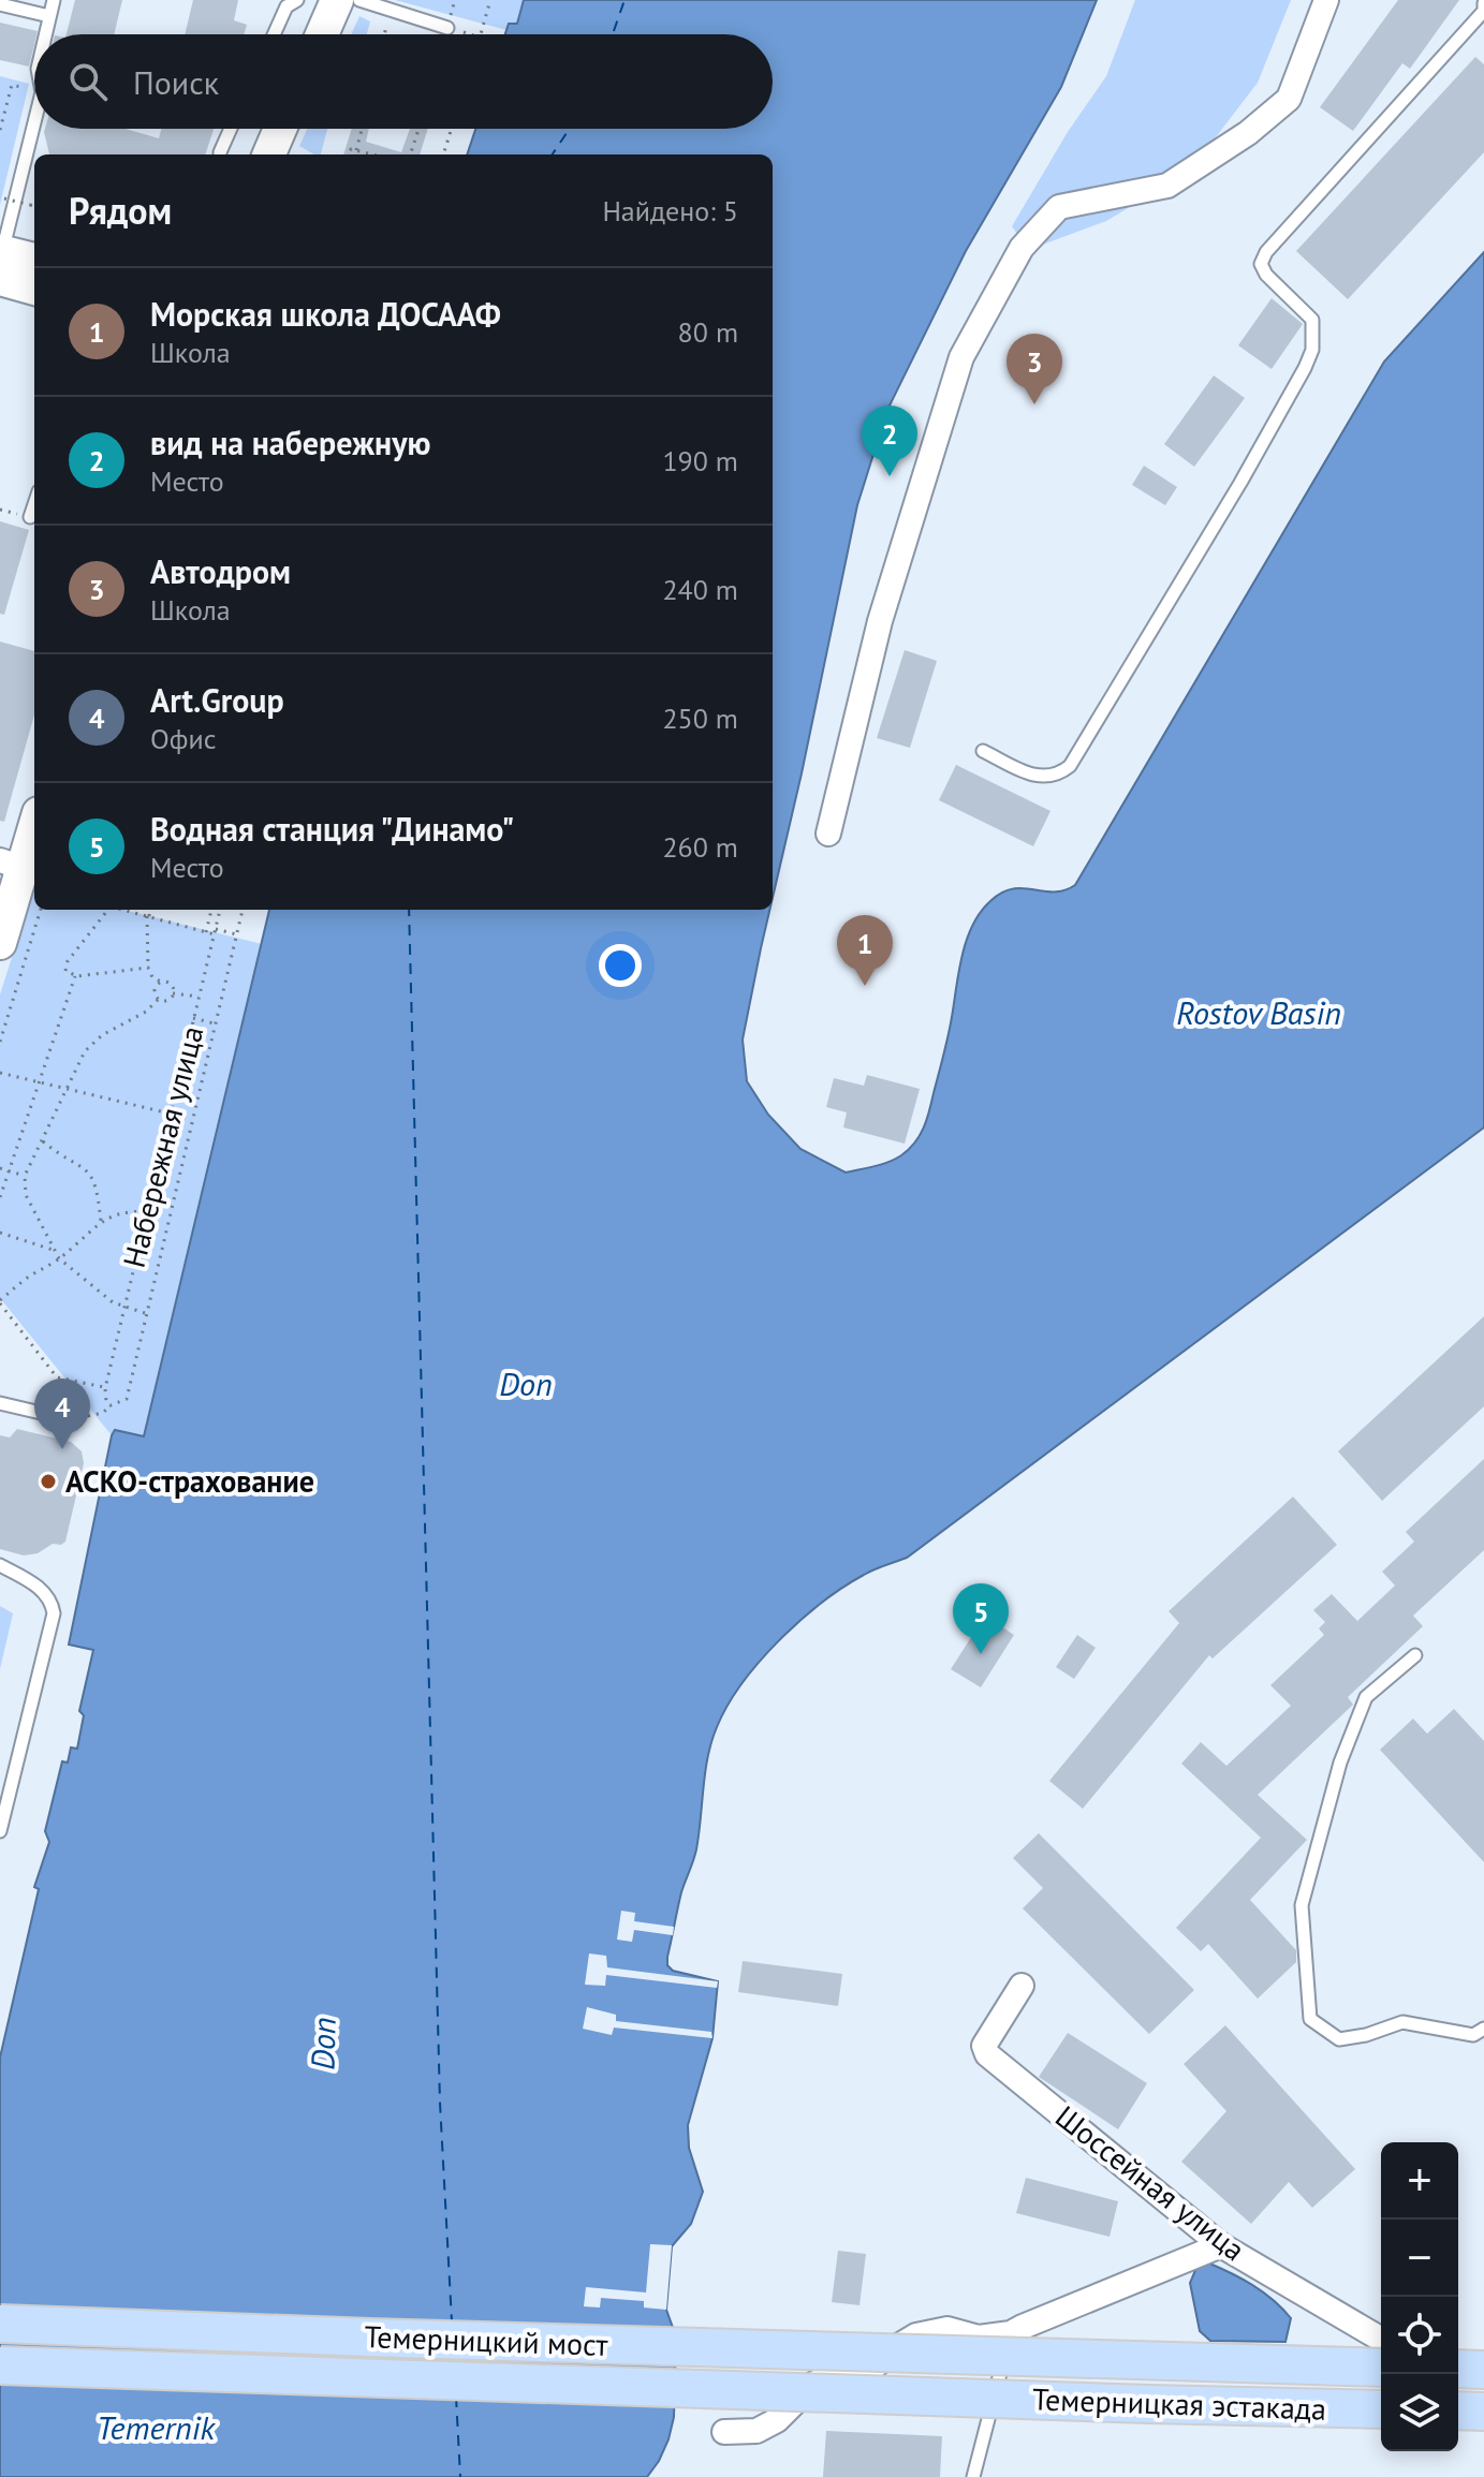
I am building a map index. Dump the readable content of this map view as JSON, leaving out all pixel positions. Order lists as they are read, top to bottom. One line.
{"streets":{"main road":["Темерницкий мост","Темерницкая эстакада"],"street":["Шоссейная улица"],"path":["Набережная улица"]},"crossings":[["Темерницкий мост","Темерницкая эстакада"]],"water":["Rostov Basin","Don","Temernik"],"places":["АСКО-страхование"],"page":{"search":"Поиск","heading":["Рядом","Найдено: 5"],"list":[{"mark":"1","name":"Морская школа ДОСААФ","note":"Школа","value":"80 m"},{"mark":"2","name":"вид на набережную","note":"Место","value":"190 m"},{"mark":"3","name":"Автодром","note":"Школа","value":"240 m"},{"mark":"4","name":"Art.Group","note":"Офис","value":"250 m"},{"mark":"5","name":"Водная станция \"Динамо\"","note":"Место","value":"260 m"}],"pins":["3","2","1","4","5"],"map_buttons":["+","−"]}}
